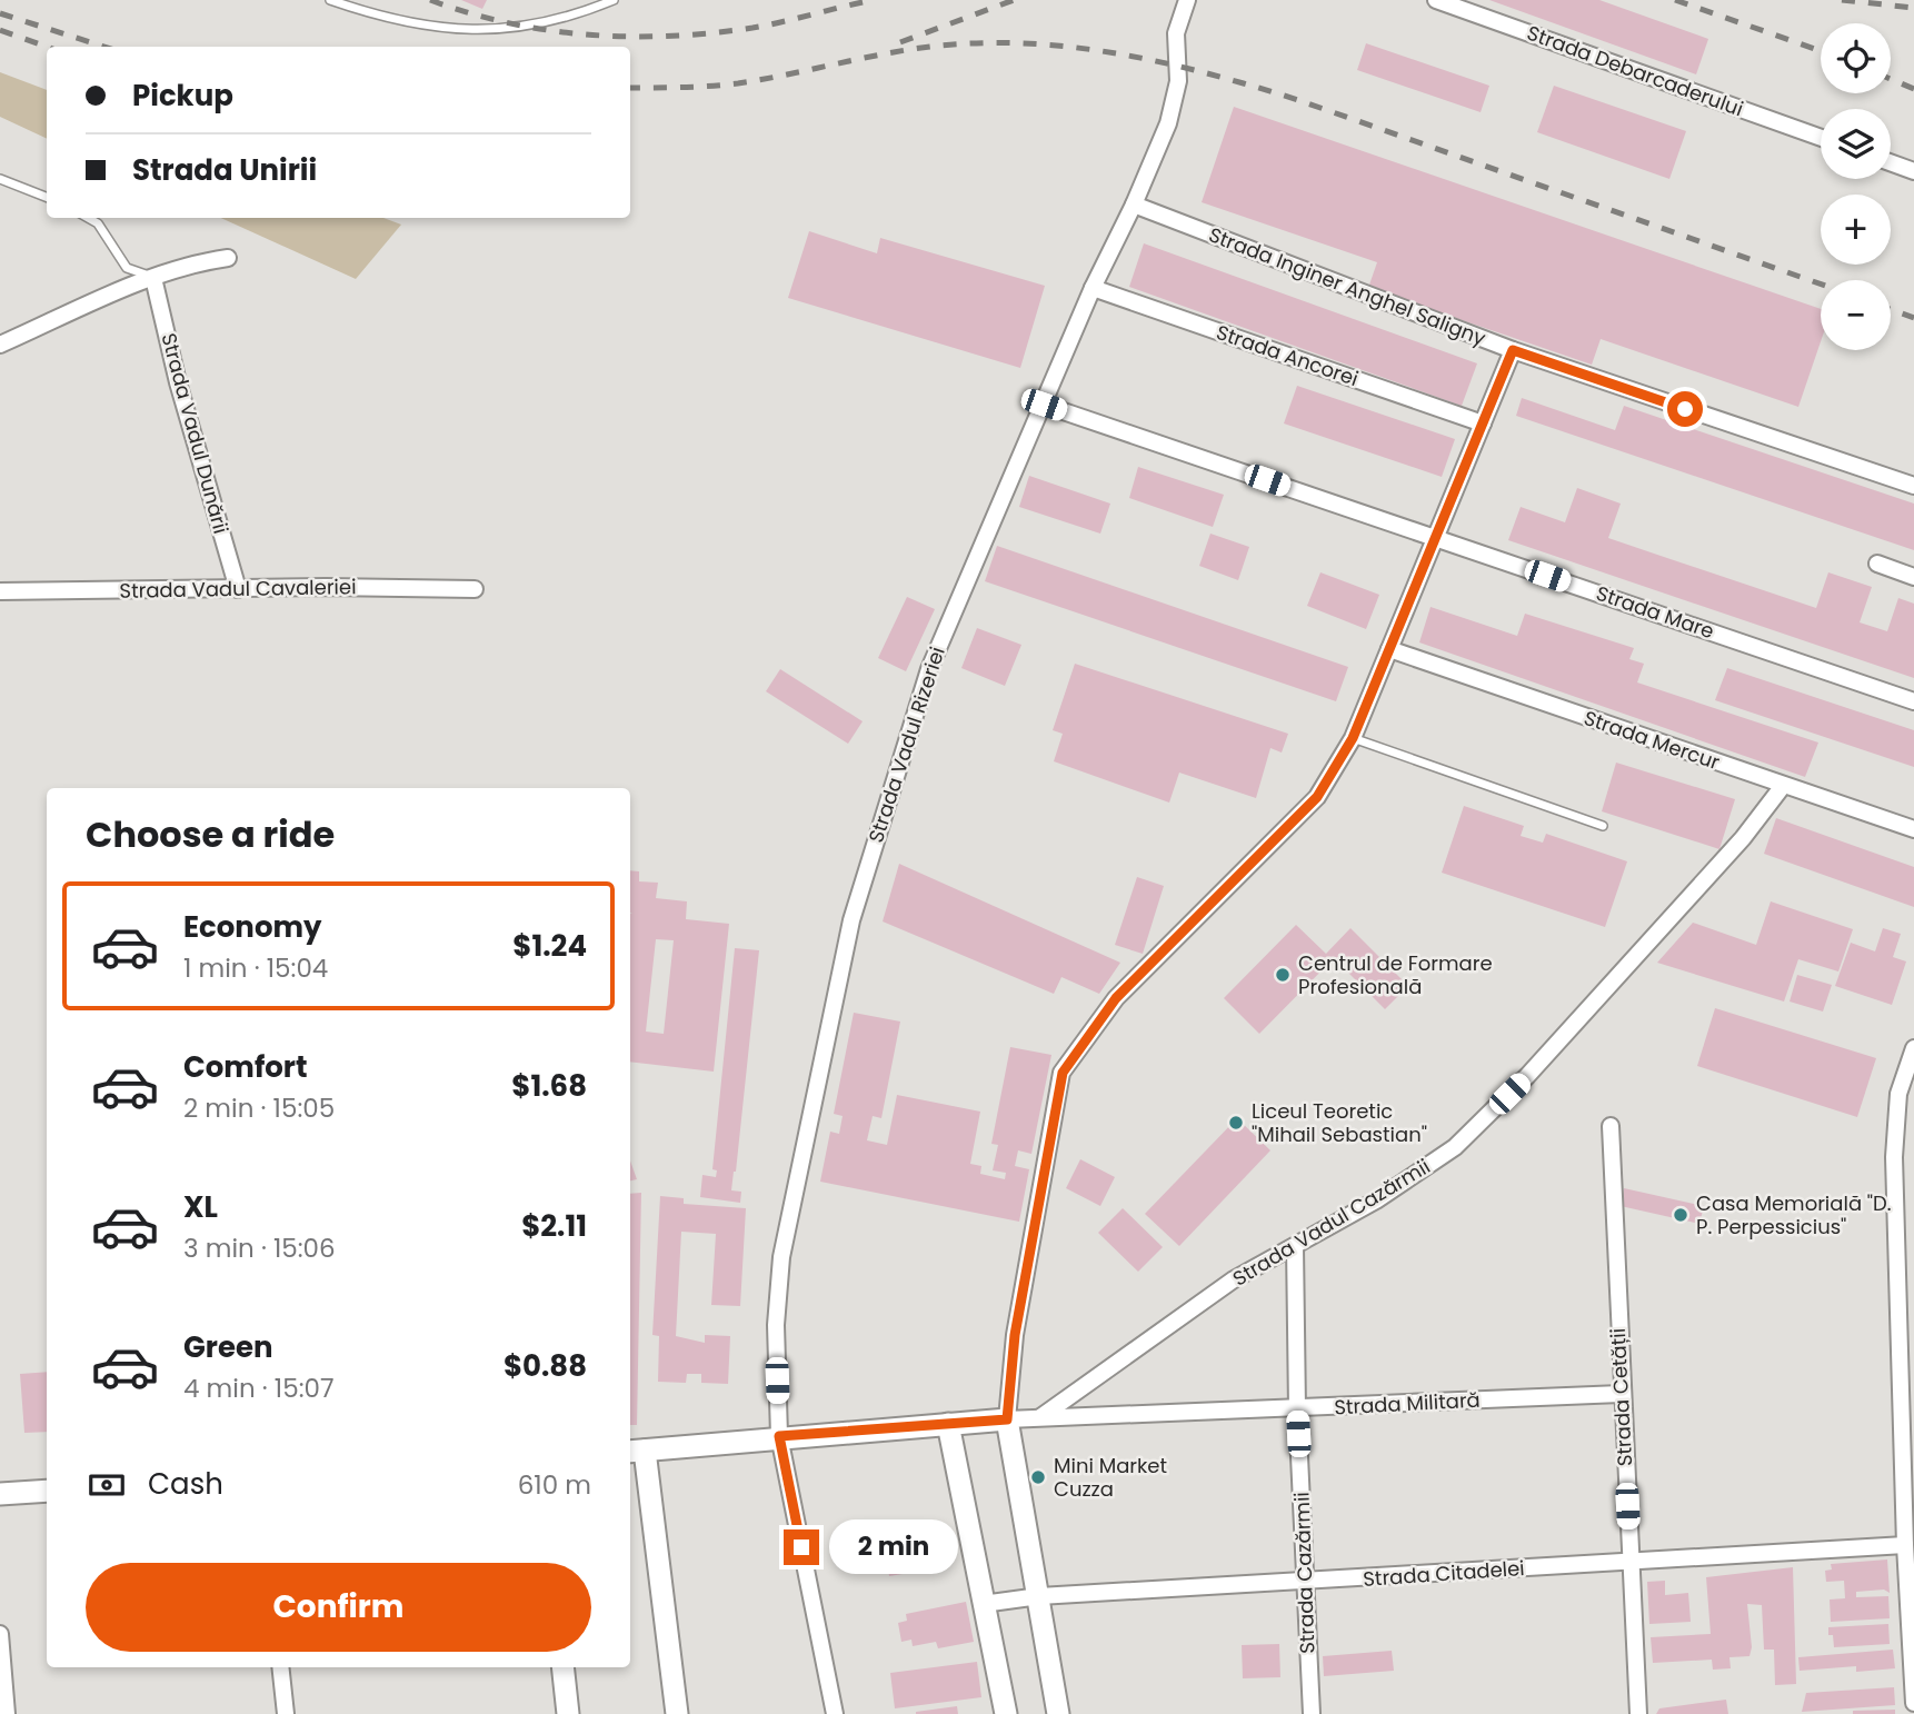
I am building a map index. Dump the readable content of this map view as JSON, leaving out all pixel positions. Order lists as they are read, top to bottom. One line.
{"streets":{"street":["Strada Debarcaderului","Strada Inginer Anghel Saligny","Strada Ancorei","Strada Vadul Dunării","Strada Vadul Cavaleriei","Strada Mare","Strada Mercur","Strada Vadul Rizeriei","Strada Vadul Cazărmii","Strada Cetății","Strada Militară","Strada Cazărmii","Strada Citadelei"]},"crossings":[["Strada Inginer Anghel Saligny","Strada Vadul Rizeriei"],["Strada Ancorei","Strada Vadul Rizeriei"],["Strada Vadul Dunării","Strada Vadul Cavaleriei"],["Strada Mare","Strada Vadul Rizeriei"],["Strada Mercur","Strada Vadul Cazărmii"],["Strada Vadul Cazărmii","Strada Militară"],["Strada Vadul Cazărmii","Strada Cazărmii"],["Strada Cetății","Strada Militară"],["Strada Cetății","Strada Citadelei"],["Strada Militară","Strada Cazărmii"],["Strada Cazărmii","Strada Citadelei"]],"places":["Centrul de Formare Profesională","Liceul Teoretic \"Mihail Sebastian\"","Casa Memorială \"D. P. Perpessicius\"","Mini Market Cuzza"],"page":{"map_buttons":["+","−"],"banner":["Pickup","Strada Unirii"],"heading":"Choose a ride","list":[{"name":"Economy","note":"1 min · 15:04","value":"$1.24"},{"name":"Comfort","note":"2 min · 15:05","value":"$1.68"},{"name":"XL","note":"3 min · 15:06","value":"$2.11"},{"name":"Green","note":"4 min · 15:07","value":"$0.88"}],"pay":["Cash","610 m"],"bubble":"2 min","buttons":"Confirm"}}
